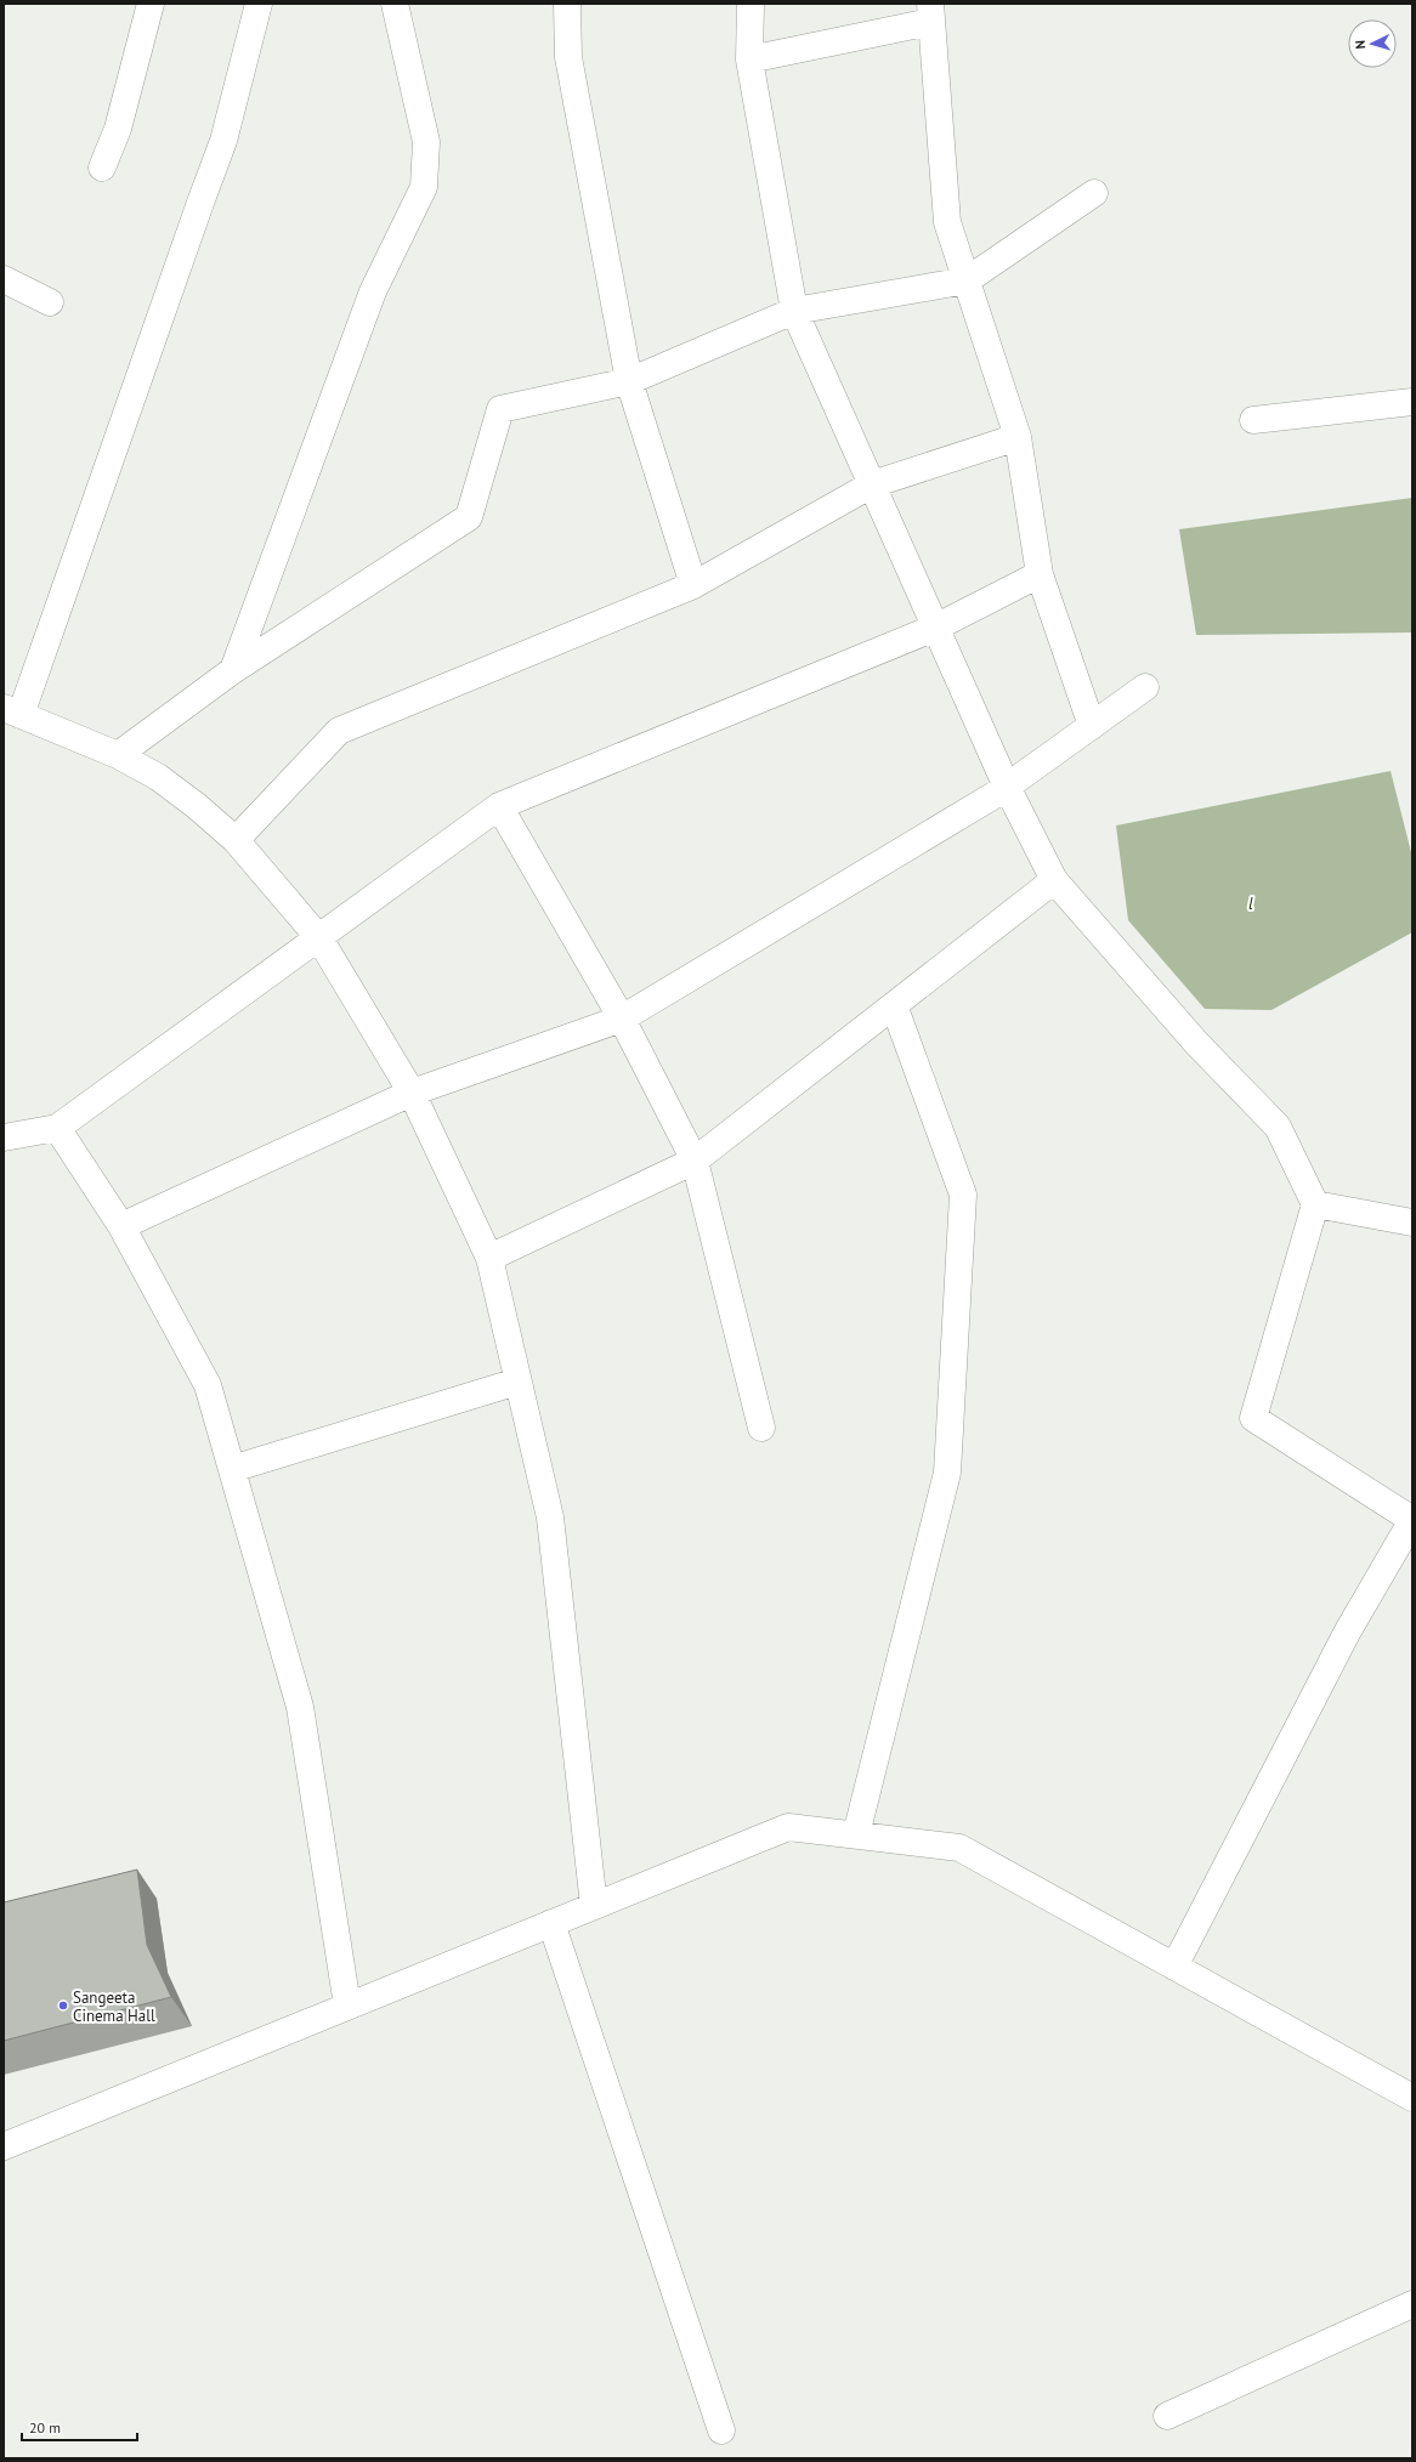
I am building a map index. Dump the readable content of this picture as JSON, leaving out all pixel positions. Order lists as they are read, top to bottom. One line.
{"water":["l"],"places":["Sangeeta Cinema Hall"],"scale_bar":"20 m","north":"left"}
